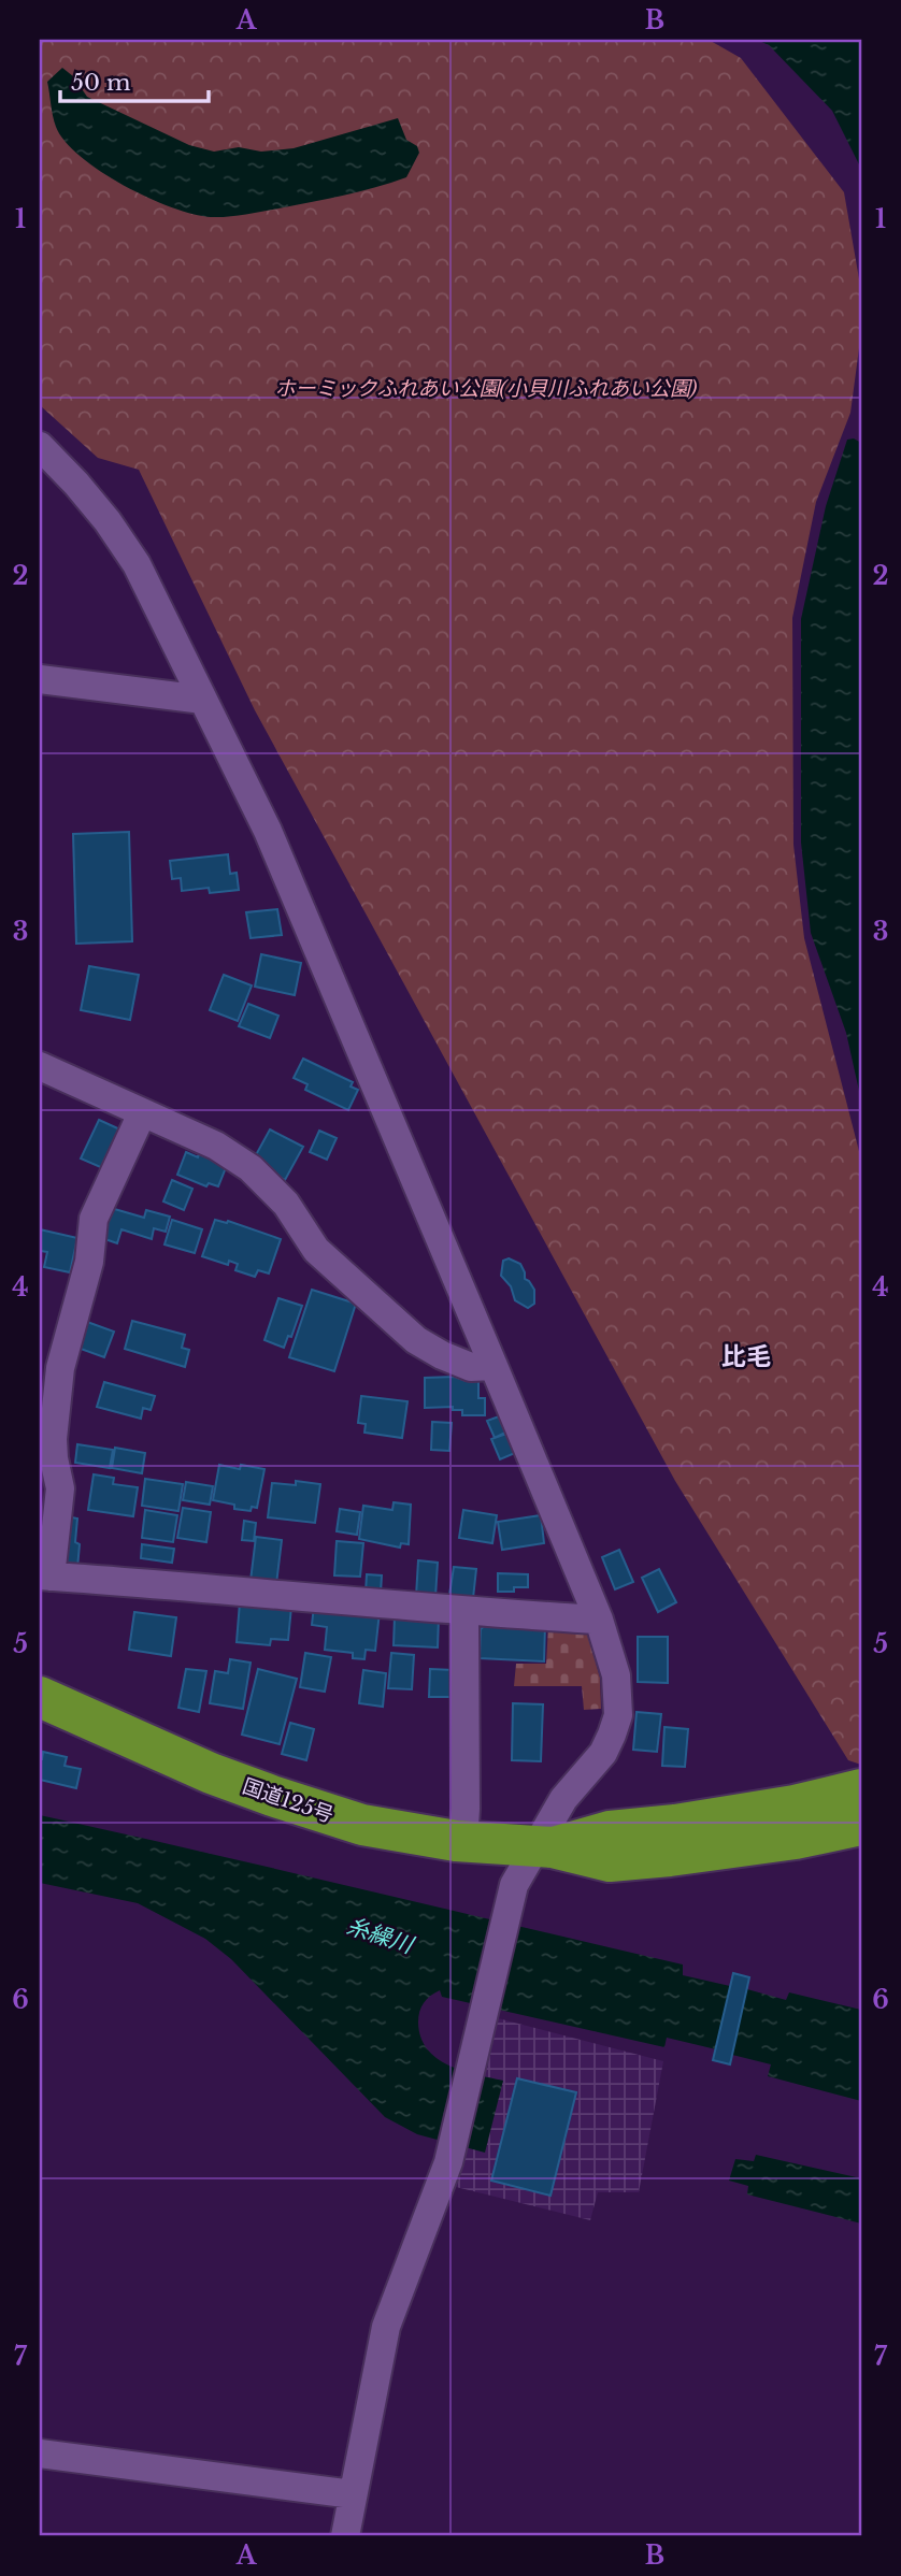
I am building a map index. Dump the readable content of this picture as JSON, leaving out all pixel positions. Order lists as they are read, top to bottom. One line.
{"streets":{"highway":["国道125号"]},"districts":["比毛"],"water":["糸繰川"],"parks":["ホーミックふれあい公園(小貝川ふれあい公園)"],"scale_bar":"50 m","grid":{"columns":["A","B"],"rows":["1","2","3","4","5","6","7"]}}
